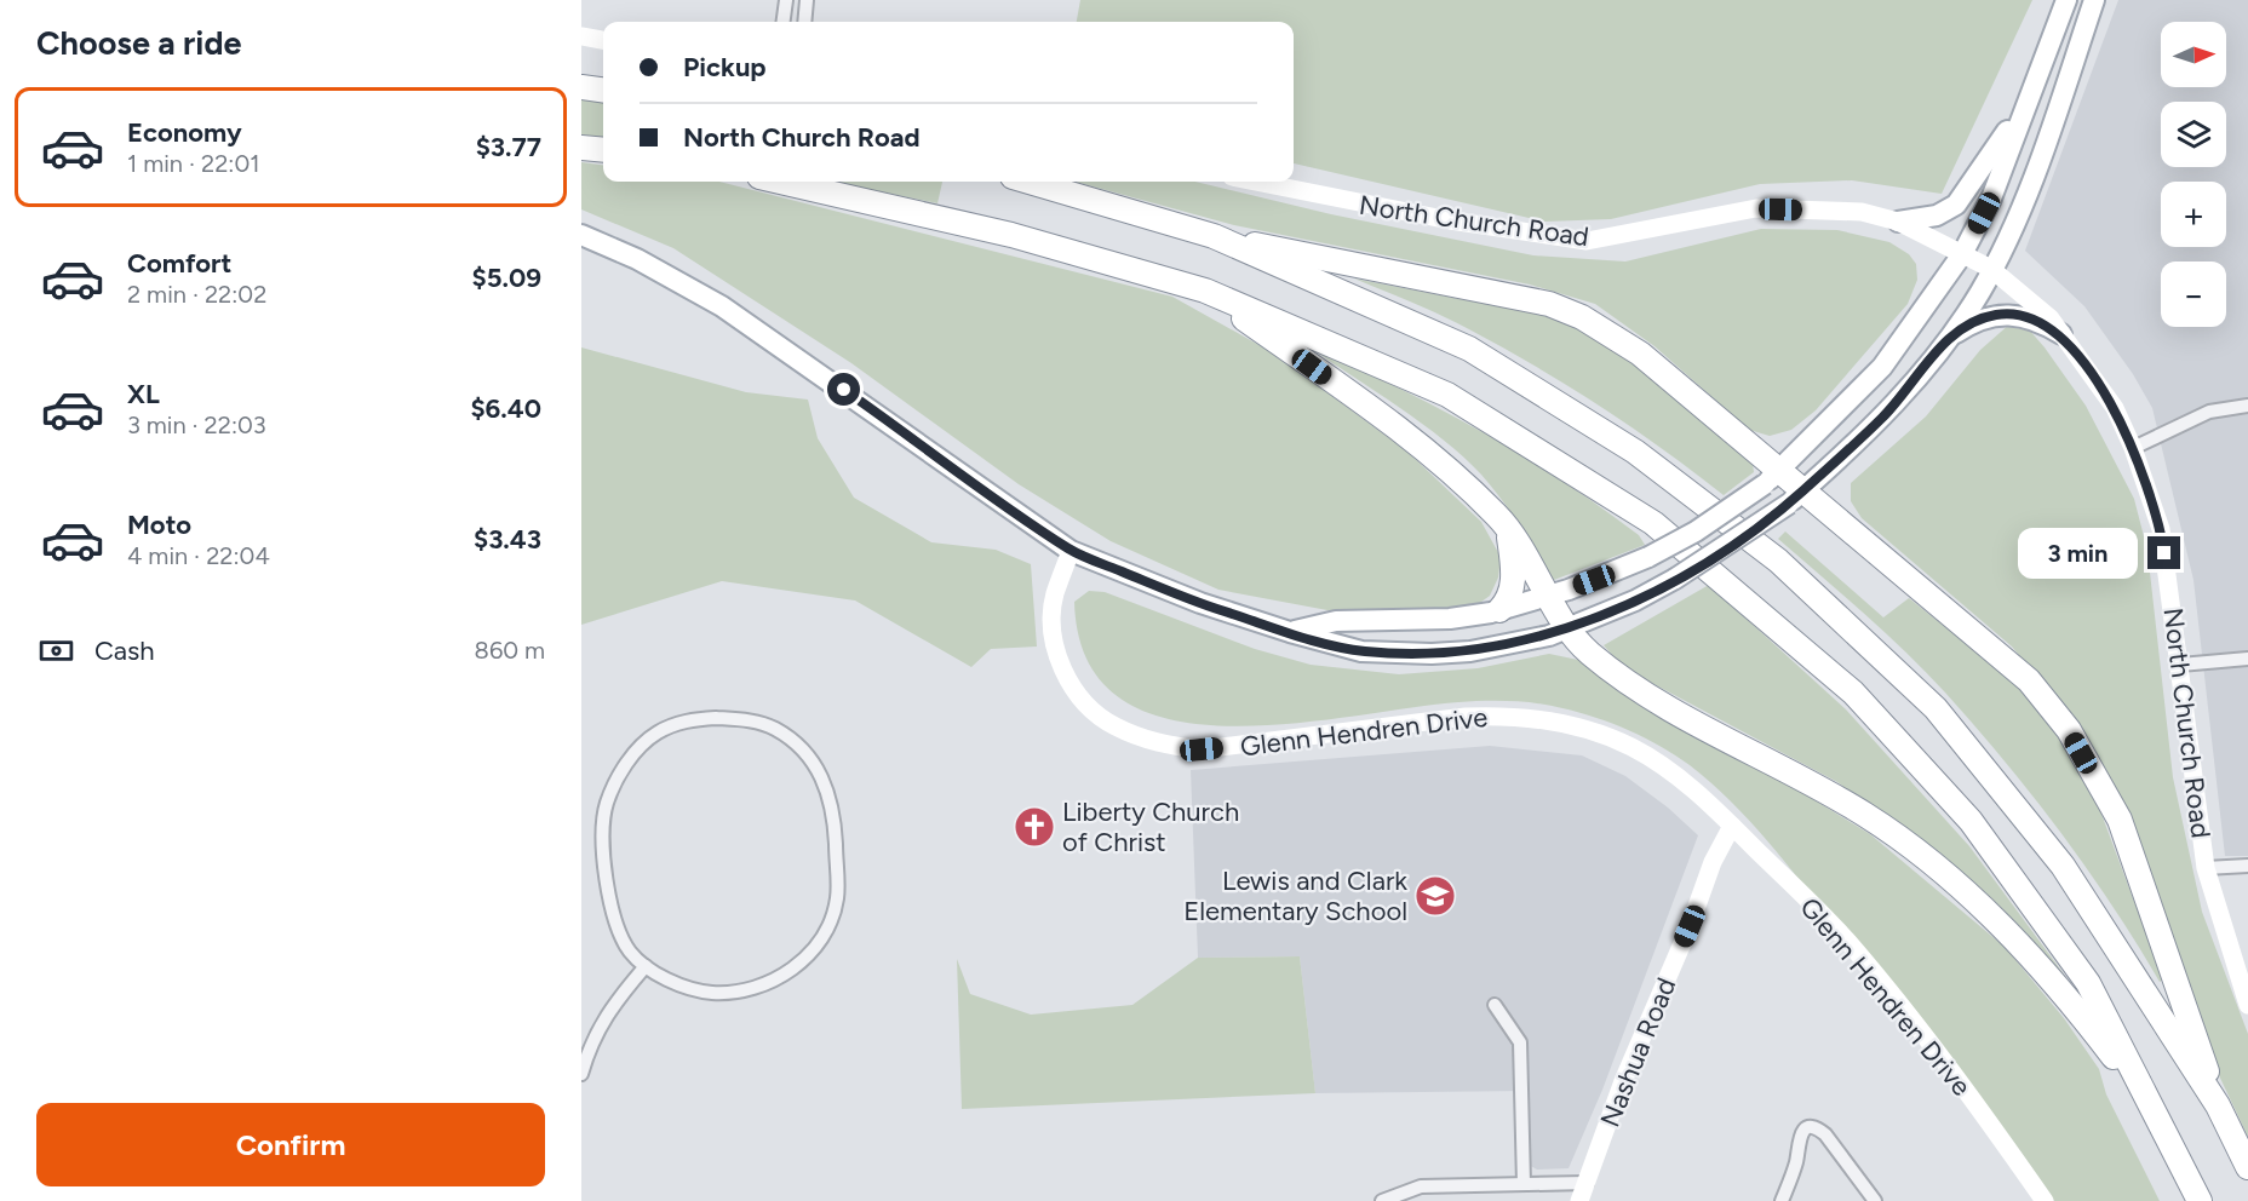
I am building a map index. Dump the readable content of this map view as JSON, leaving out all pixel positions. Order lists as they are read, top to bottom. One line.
{"streets":{"street":["North Church Road","Glenn Hendren Drive","Nashua Road"]},"crossings":[["Glenn Hendren Drive","Nashua Road"]],"places":{"church":["Liberty Church of Christ"],"school or university":["Lewis and Clark Elementary School"]},"north":"right","page":{"heading":"Choose a ride","map_buttons":["+","−"],"banner":["Pickup","North Church Road"],"list":[{"name":"Economy","note":"1 min · 22:01","value":"$3.77"},{"name":"Comfort","note":"2 min · 22:02","value":"$5.09"},{"name":"XL","note":"3 min · 22:03","value":"$6.40"},{"name":"Moto","note":"4 min · 22:04","value":"$3.43"}],"bubble":"3 min","pay":["Cash","860 m"],"buttons":"Confirm"}}
